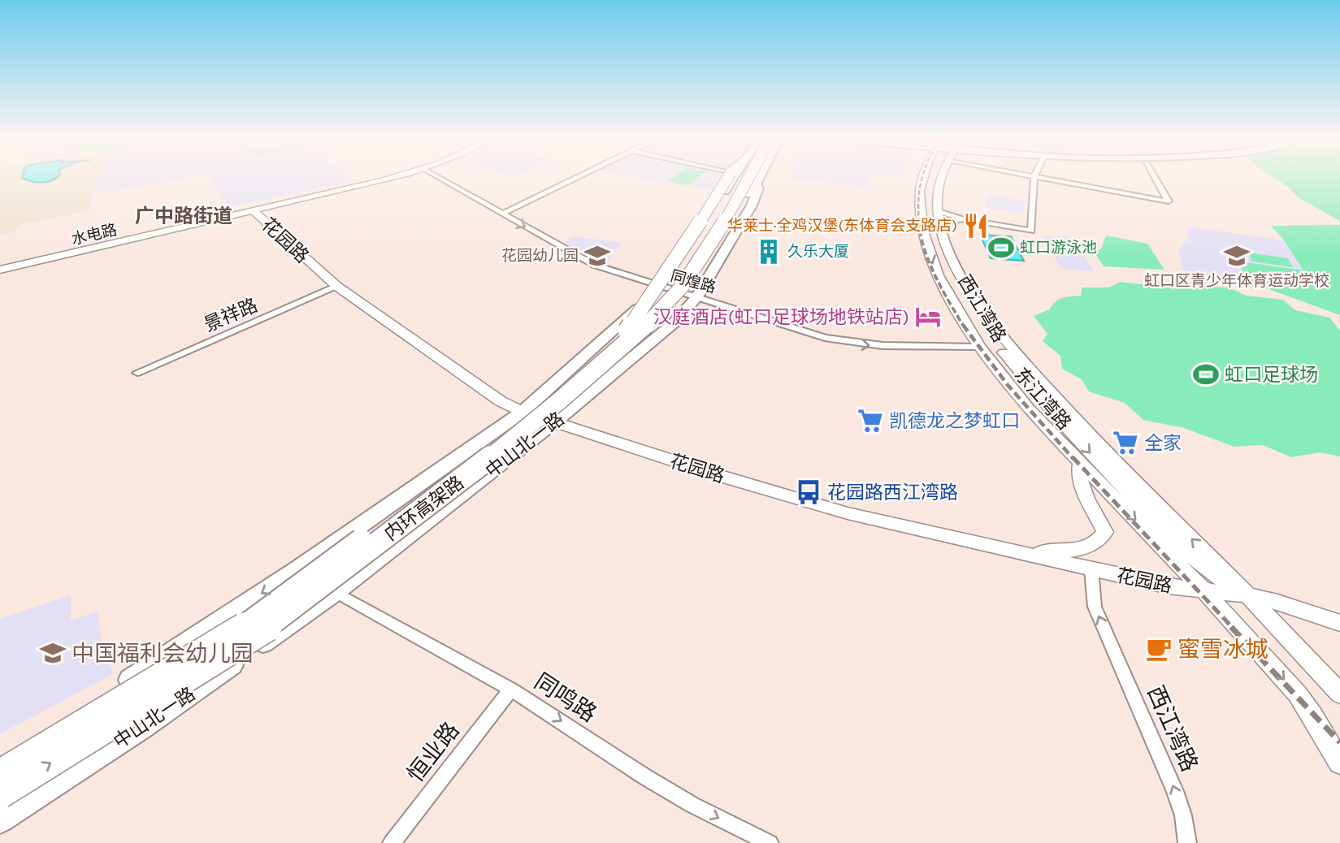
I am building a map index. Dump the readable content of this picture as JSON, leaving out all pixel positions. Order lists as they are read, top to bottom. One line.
{"streets":{"highway":["内环高架路"],"main road":["水电路","花园路","西江湾路","东江湾路","中山北一路"],"street":["同煌路","景祥路","同鸣路","恒业路"]},"crossings":[["水电路","花园路"],["花园路","西江湾路"],["花园路","景祥路"],["花园路","东江湾路"],["花园路","中山北一路"],["同煌路","西江湾路"],["同煌路","中山北一路"],["中山北一路","同鸣路"],["同鸣路","恒业路"]],"one_way":["同煌路","同鸣路"],"districts":["广中路街道"],"places":{"restaurant":["华莱士·全鸡汉堡(东体育会支路店)"],"sports":["虹口游泳池","虹口足球场"],"building":["久乐大厦"],"school or university":["花园幼儿园","虹口区青少年体育运动学校","中国福利会幼儿园"],"hotel":["汉庭酒店(虹口足球场地铁站店)"],"supermarket":["凯德龙之梦虹口","全家"],"bus stop":["花园路西江湾路"],"cafe":["蜜雪冰城"]}}
